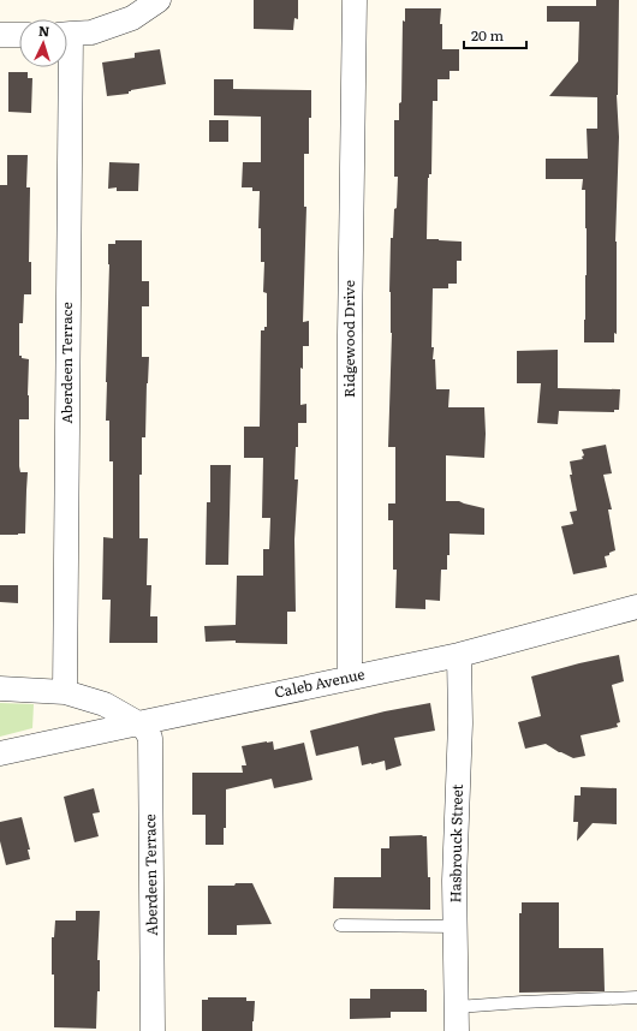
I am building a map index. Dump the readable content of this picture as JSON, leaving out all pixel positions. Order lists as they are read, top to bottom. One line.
{"streets":{"street":["Ridgewood Drive","Aberdeen Terrace","Caleb Avenue","Hasbrouck Street"]},"crossings":[["Ridgewood Drive","Caleb Avenue"],["Aberdeen Terrace","Caleb Avenue"],["Caleb Avenue","Hasbrouck Street"]],"scale_bar":"20 m","north":"top"}
